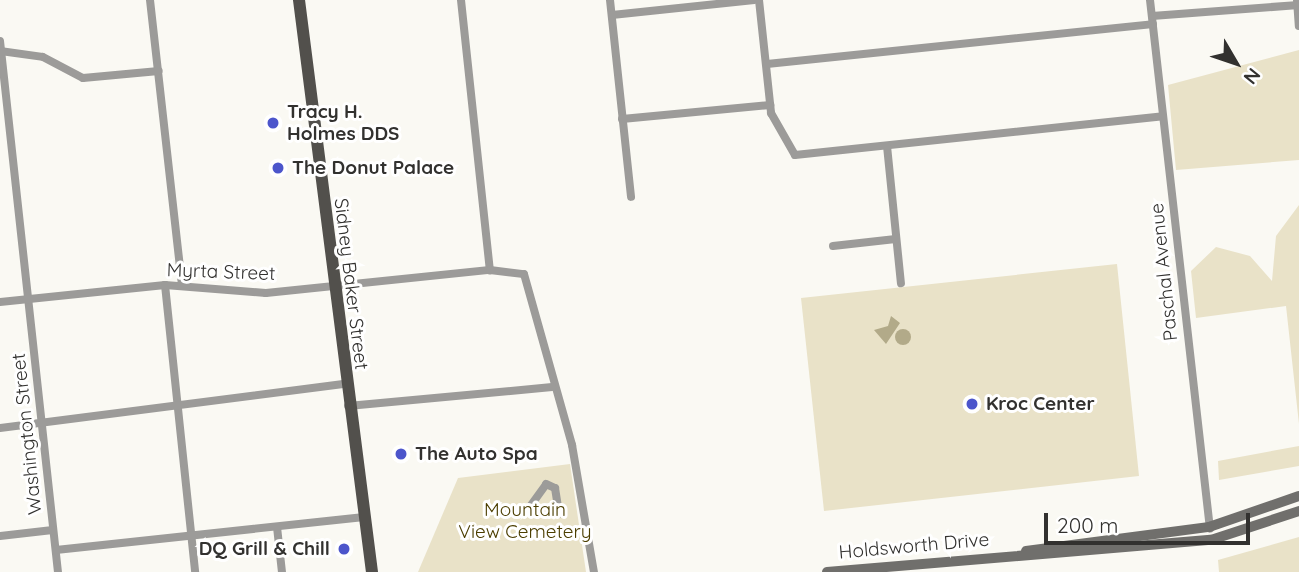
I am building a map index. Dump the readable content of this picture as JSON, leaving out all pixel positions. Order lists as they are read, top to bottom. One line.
{"streets":{"main road":["Sidney Baker Street","Holdsworth Drive"],"street":["Myrta Street","Paschal Avenue","Washington Street"]},"crossings":[["Myrta Street","Sidney Baker Street"],["Myrta Street","Washington Street"],["Paschal Avenue","Holdsworth Drive"]],"parks":["Mountain View Cemetery"],"places":["Tracy H. Holmes DDS","The Donut Palace","Kroc Center","The Auto Spa","DQ Grill & Chill"],"scale_bar":"200 m","north":"bottom right"}
